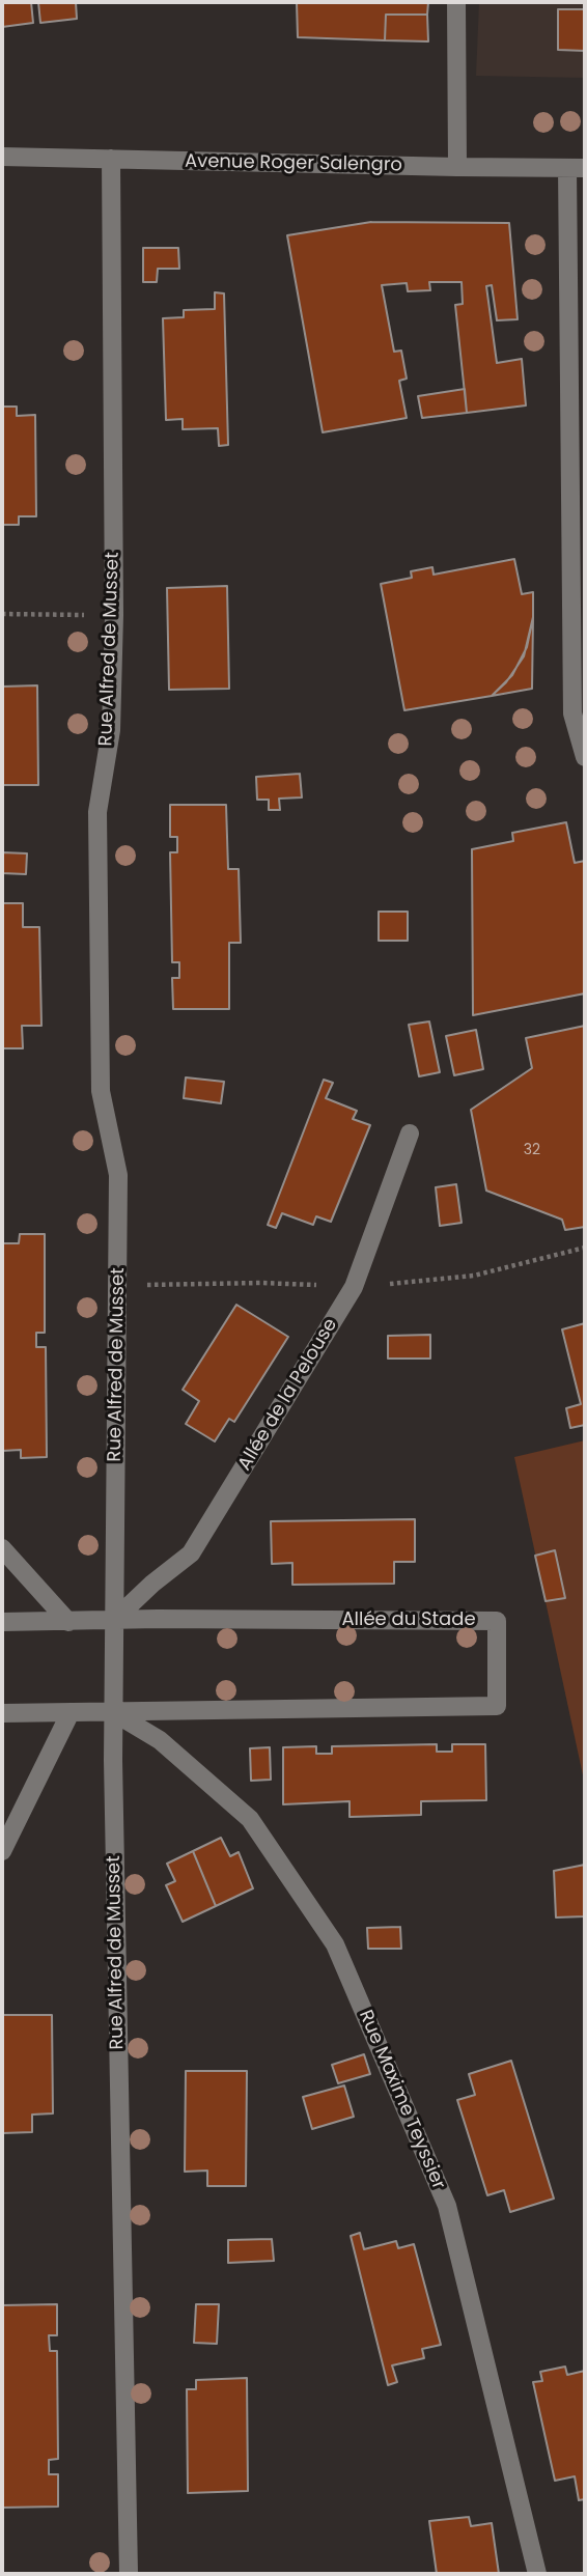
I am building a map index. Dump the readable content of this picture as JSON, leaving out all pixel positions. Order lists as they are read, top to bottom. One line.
{"streets":{"street":["Avenue Roger Salengro","Rue Alfred de Musset","Allée de la Pelouse","Allée du Stade","Rue Maxime Teyssier"]},"crossings":[["Avenue Roger Salengro","Rue Alfred de Musset"],["Rue Alfred de Musset","Allée de la Pelouse"],["Rue Alfred de Musset","Allée du Stade"],["Rue Alfred de Musset","Rue Maxime Teyssier"],["Allée de la Pelouse","Allée du Stade"],["Allée du Stade","Rue Maxime Teyssier"]],"house_numbers":["32"]}
